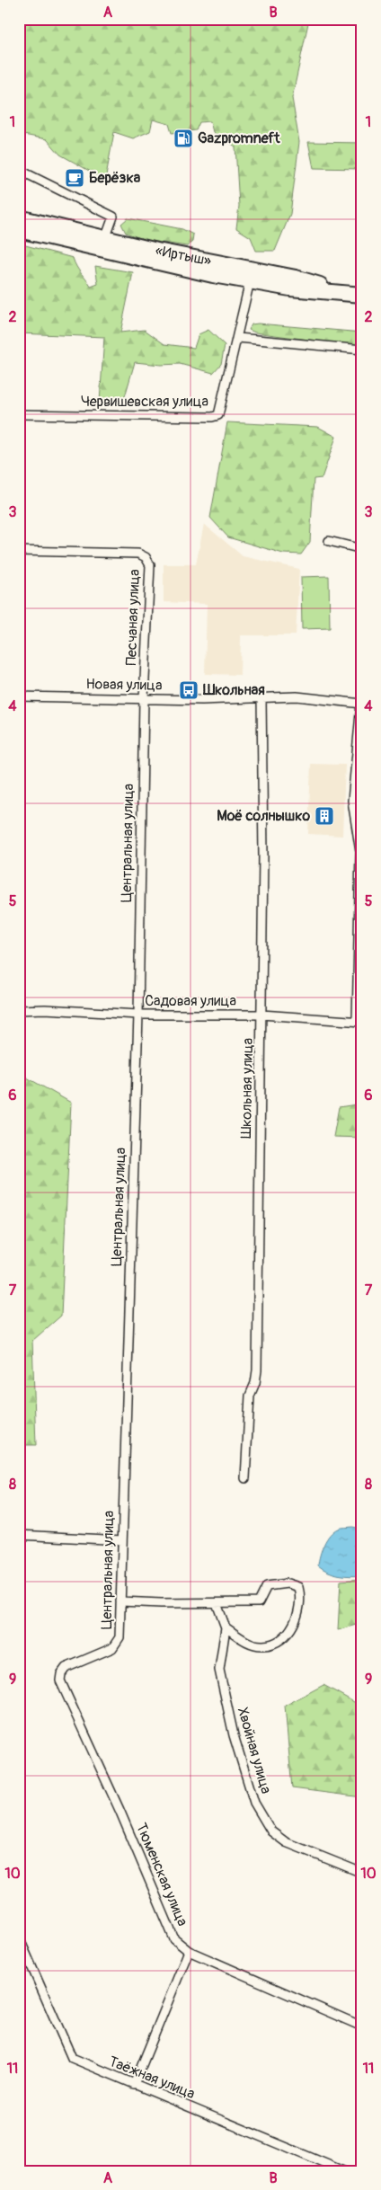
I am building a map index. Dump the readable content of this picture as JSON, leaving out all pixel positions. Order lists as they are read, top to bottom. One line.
{"streets":{"highway":["«Иртыш»"],"street":["Червишевская улица","Песчаная улица","Новая улица","Центральная улица","Садовая улица","Школьная улица","Хвойная улица","Тюменская улица","Таёжная улица"]},"crossings":[["Песчаная улица","Новая улица"],["Песчаная улица","Центральная улица"],["Новая улица","Центральная улица"],["Новая улица","Школьная улица"],["Центральная улица","Садовая улица"],["Центральная улица","Тюменская улица"],["Садовая улица","Школьная улица"]],"places":{"fuel station":["Gazpromneft"],"cafe":["Берёзка"],"bus stop":["Школьная"],"building":["Моё солнышко"]},"grid":{"columns":["A","B"],"rows":["1","2","3","4","5","6","7","8","9","10","11"]}}
